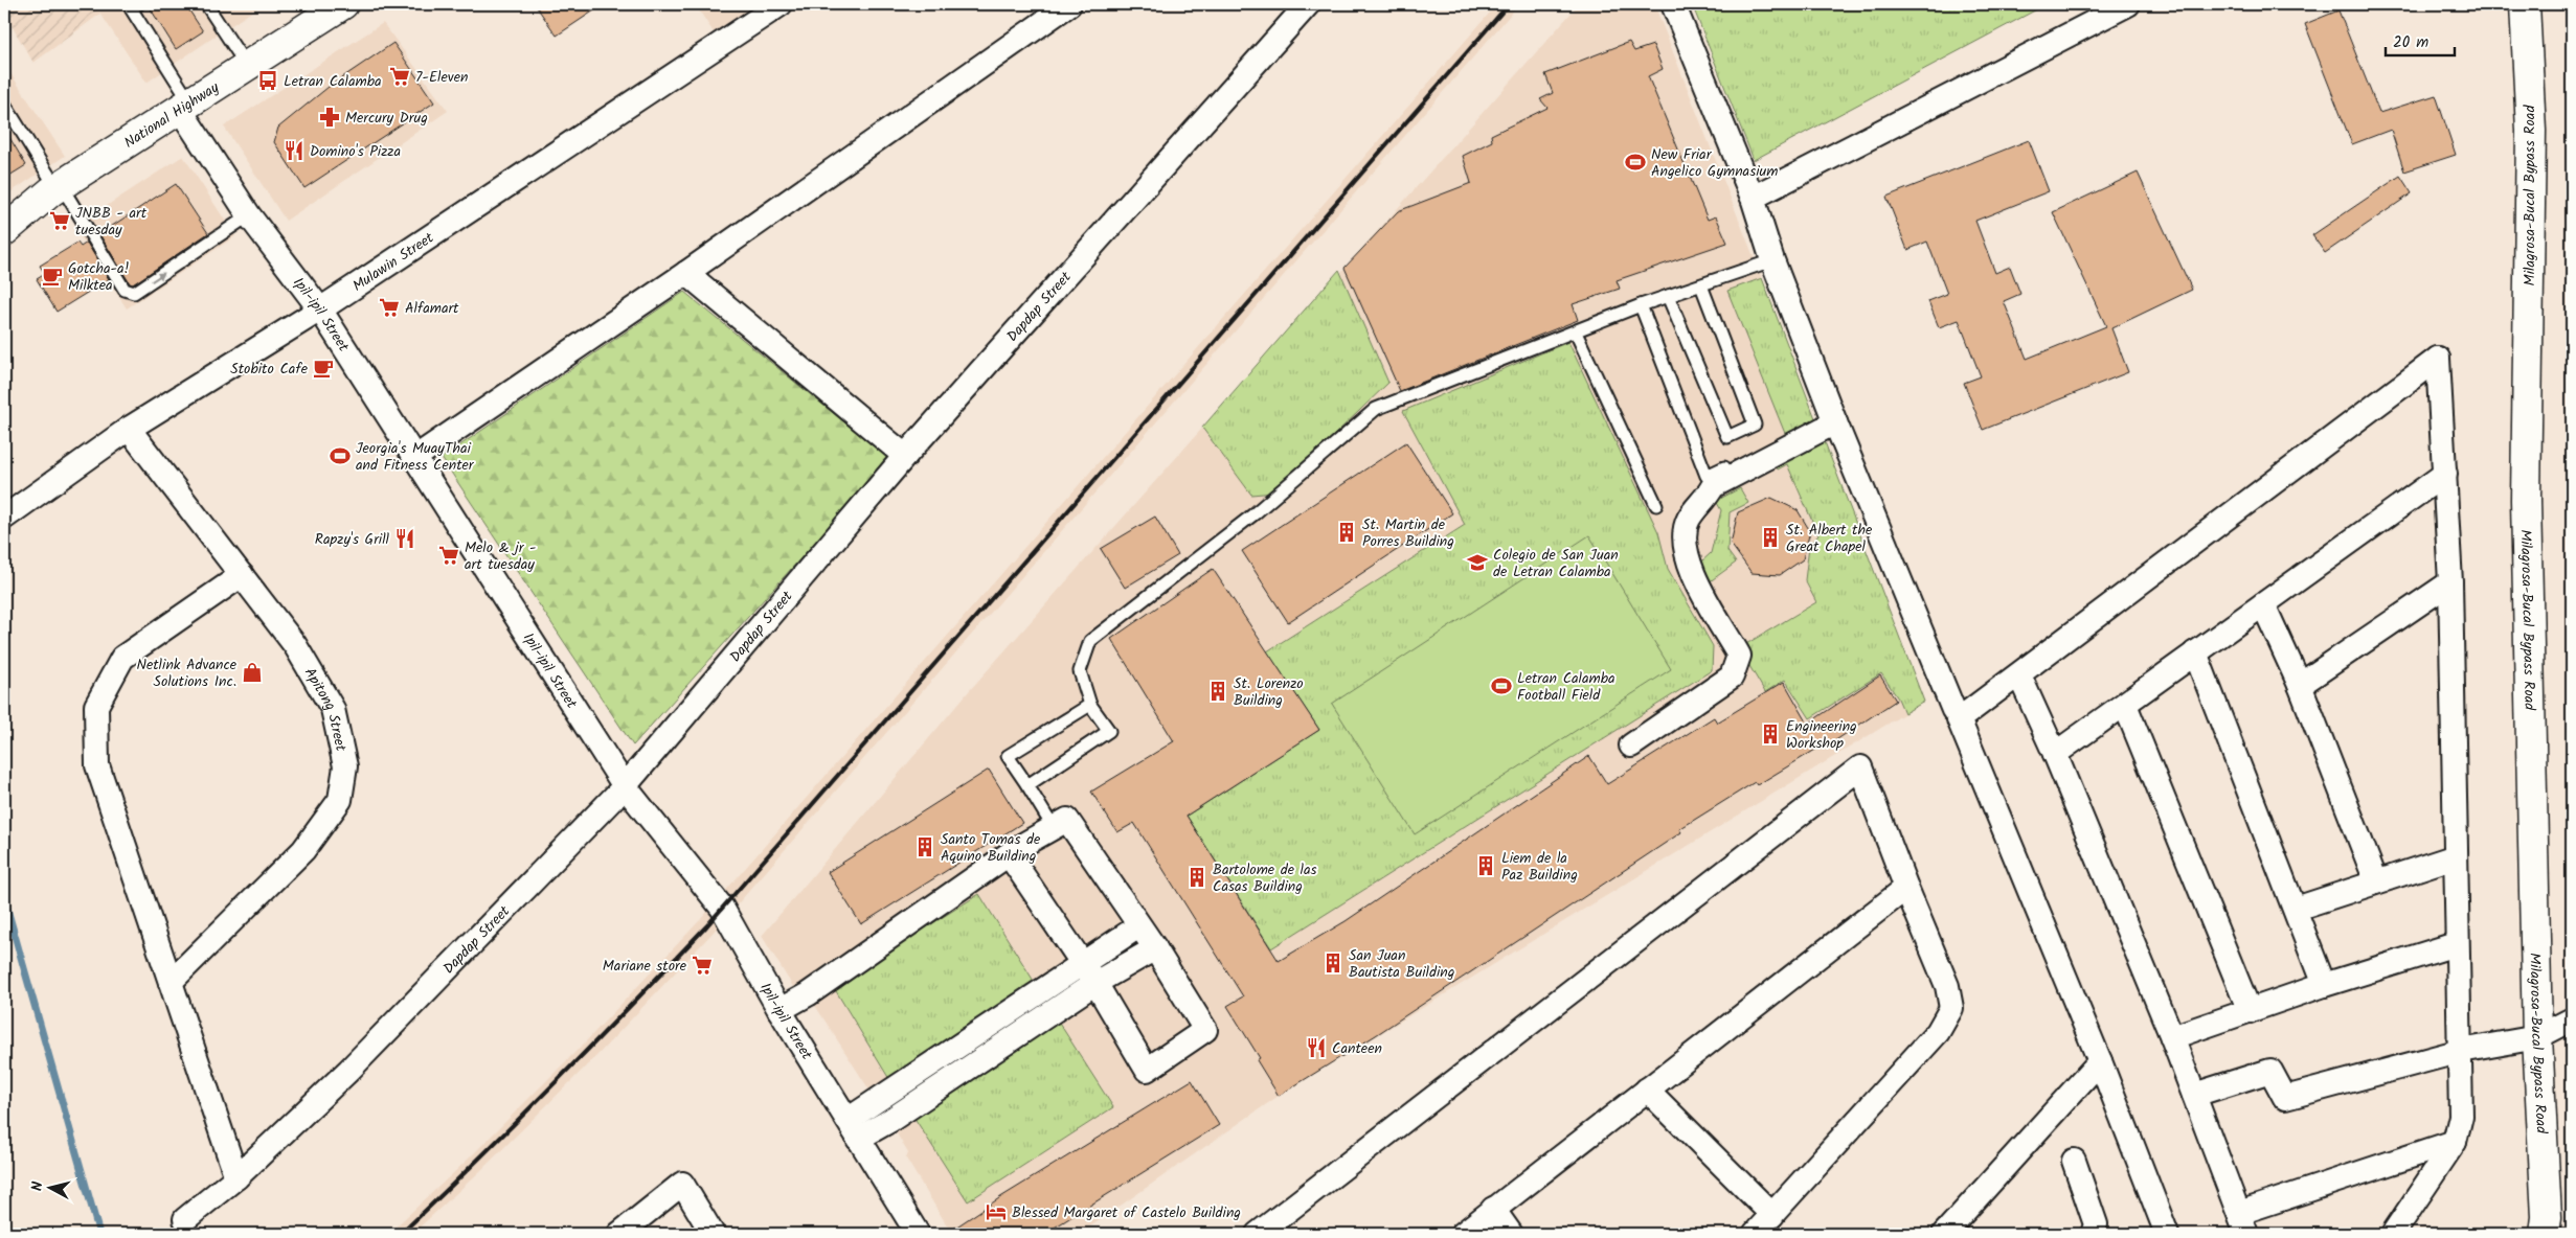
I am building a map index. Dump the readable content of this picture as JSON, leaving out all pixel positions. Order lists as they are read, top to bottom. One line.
{"streets":{"main road":["National Highway","Milagrosa-Bucal Bypass Road"],"street":["Mulawin Street","Dapdap Street","Ipil-ipil Street","Apitong Street"]},"crossings":[["National Highway","Ipil-ipil Street"],["Mulawin Street","Ipil-ipil Street"],["Mulawin Street","Apitong Street"],["Dapdap Street","Ipil-ipil Street"]],"places":{"supermarket":["7-Eleven","JNBB - art tuesday","Alfamart","Melo & jr - art tuesday","Mariane store"],"bus stop":["Letran Calamba"],"pharmacy":["Mercury Drug"],"restaurant":["Domino's Pizza","Rapzy's Grill","Canteen"],"sports":["New Friar Angelico Gymnasium","Jeorgia's MuayThai and Fitness Center","Letran Calamba Football Field"],"cafe":["Gotcha-a! Milktea","Stobito Cafe"],"building":["St. Martin de Porres Building","St. Albert the Great Chapel","St. Lorenzo Building","Engineering Workshop","Santo Tomas de Aquino Building","Liem de la Paz Building","Bartolome de las Casas Building","San Juan Bautista Building"],"school or university":["Colegio de San Juan de Letran Calamba"],"shop":["Netlink Advance Solutions Inc."],"hotel":["Blessed Margaret of Castelo Building"]},"scale_bar":"20 m","north":"left"}
